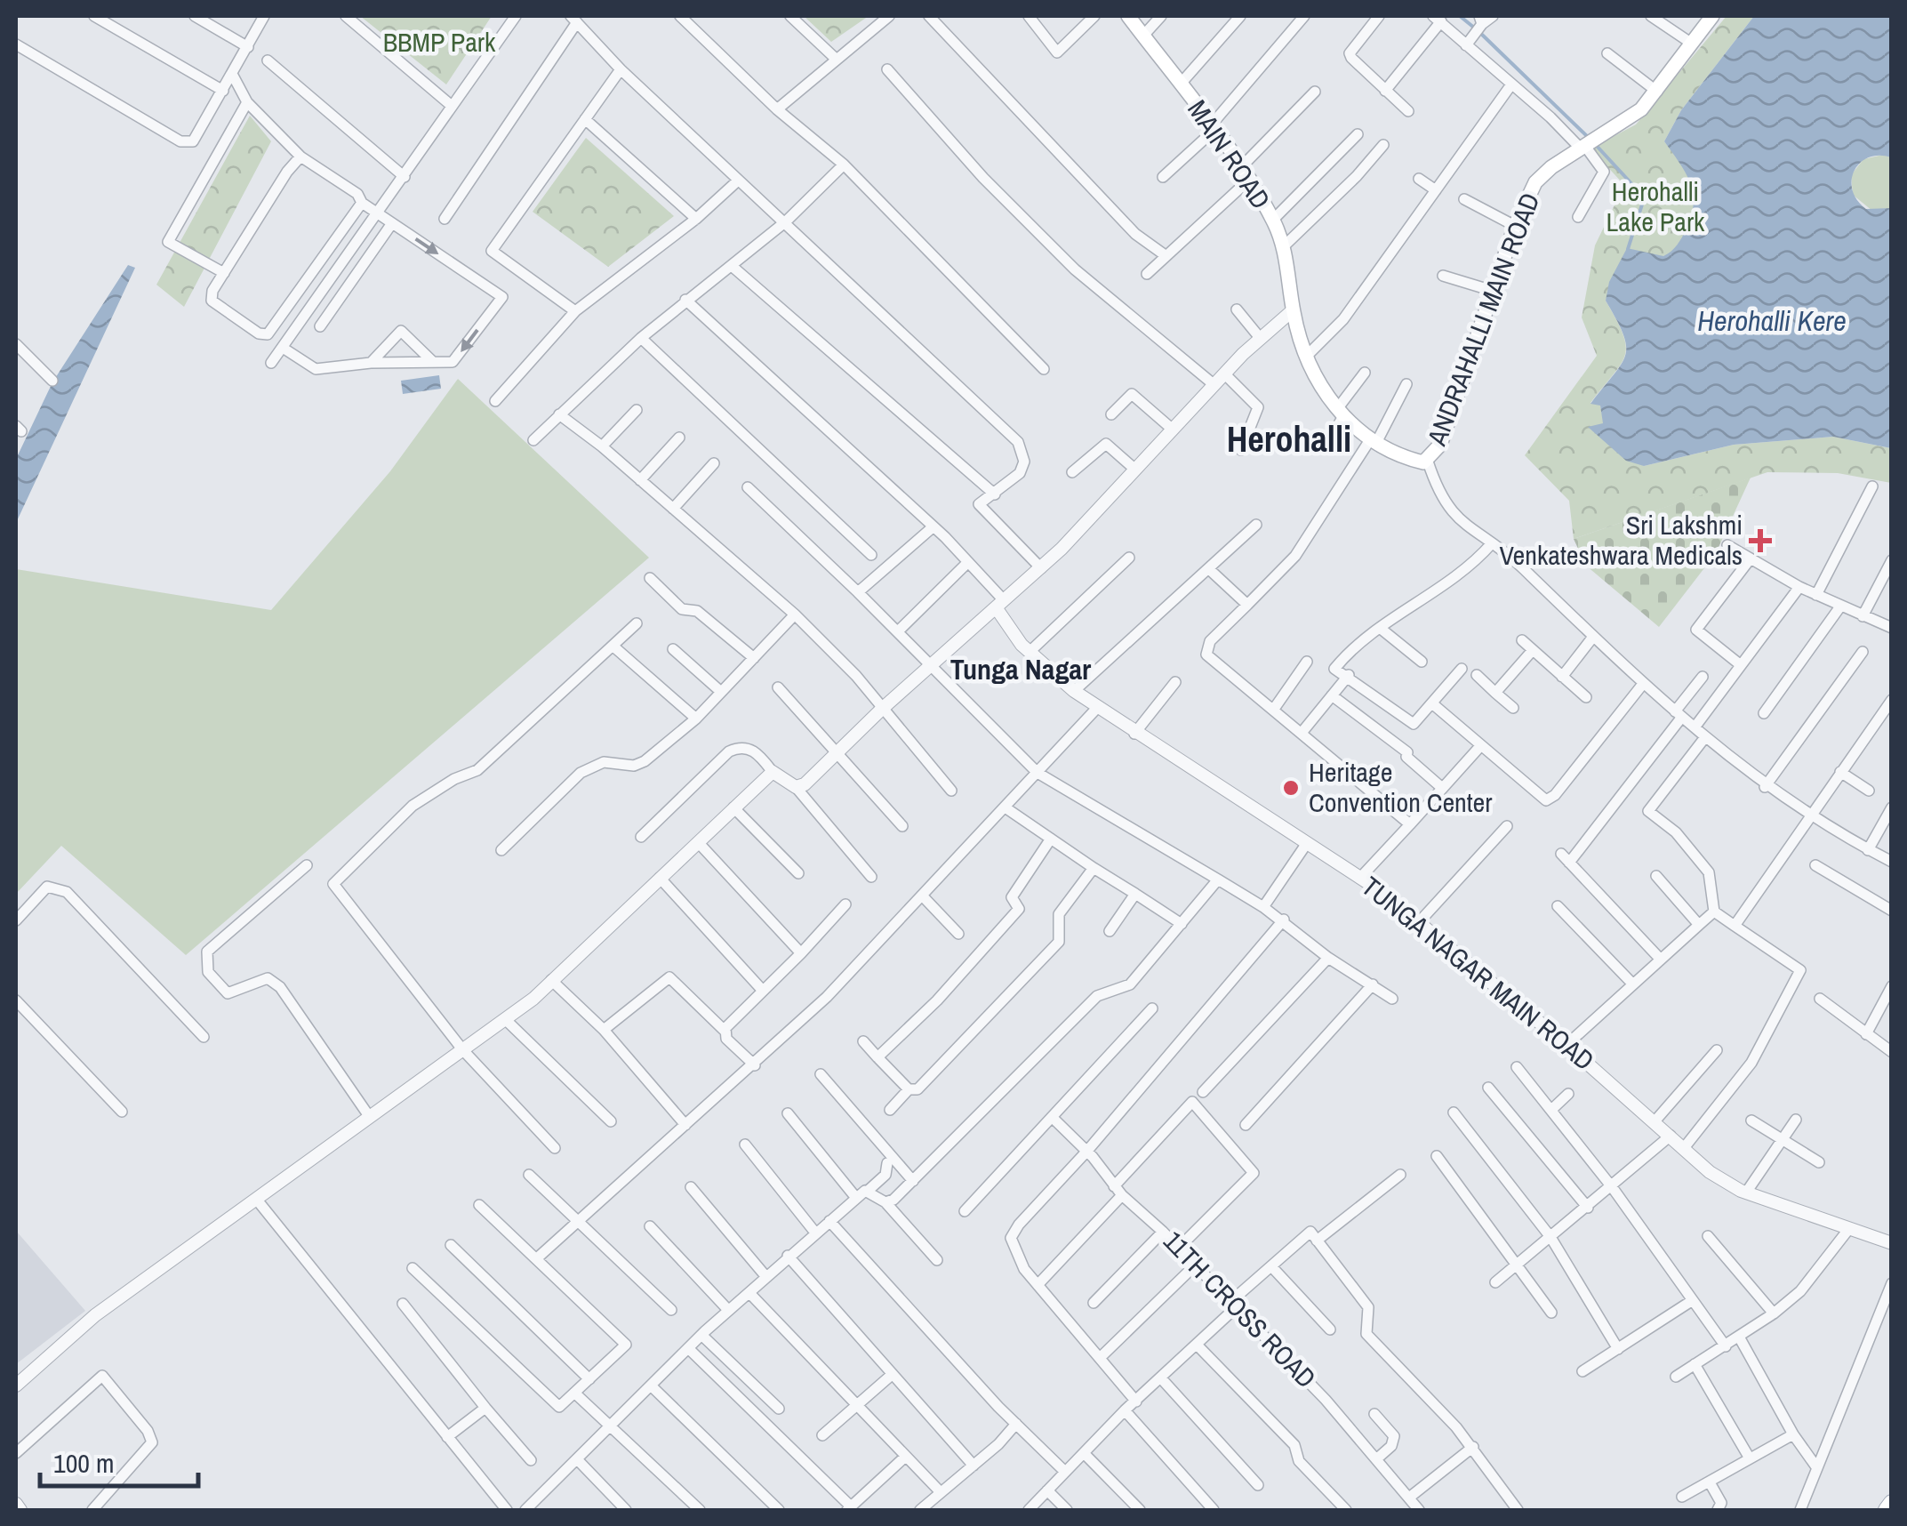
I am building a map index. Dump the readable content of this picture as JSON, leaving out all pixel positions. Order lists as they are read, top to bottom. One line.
{"streets":{"main road":["MAIN ROAD","ANDRAHALLI MAIN ROAD"],"street":["TUNGA NAGAR MAIN ROAD","11TH CROSS ROAD"]},"crossings":[["MAIN ROAD","ANDRAHALLI MAIN ROAD"]],"districts":["Herohalli","Tunga Nagar"],"water":["Herohalli Kere"],"parks":["BBMP Park","Herohalli Lake Park"],"places":{"health":["Sri Lakshmi Venkateshwara Medicals"],"other":["Heritage Convention Center"]},"scale_bar":"100 m"}
